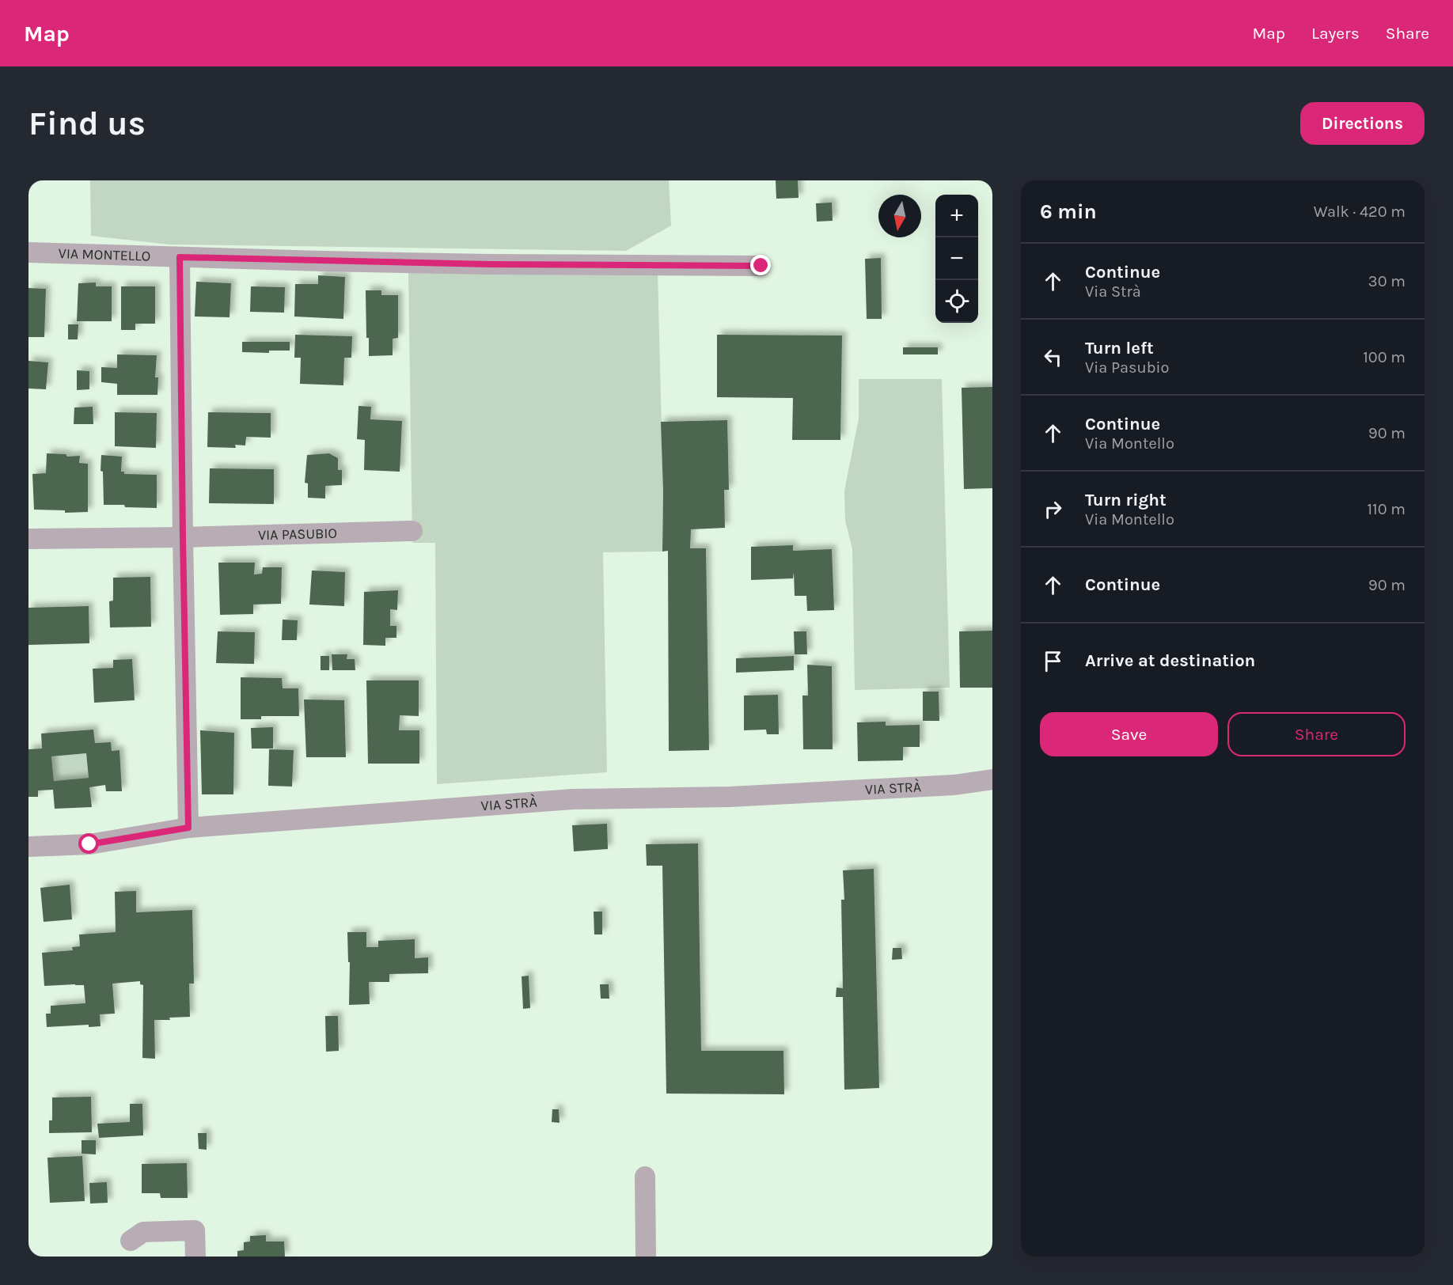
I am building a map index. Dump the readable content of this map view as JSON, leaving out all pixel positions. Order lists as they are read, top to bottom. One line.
{"streets":{"street":["VIA MONTELLO","VIA PASUBIO","VIA STRÀ"]},"north":"bottom","page":{"header":"Map","nav":["Map","Layers","Share"],"buttons":["Directions",["Save","Share"]],"title":"Find us","heading":["6 min","Walk · 420 m"],"map_buttons":["+","−"],"list":[["Continue","Via Strà","30 m"],["Turn left","Via Pasubio","100 m"],["Continue","Via Montello","90 m"],["Turn right","Via Montello","110 m"],["Continue","90 m"],"Arrive at destination"]}}
